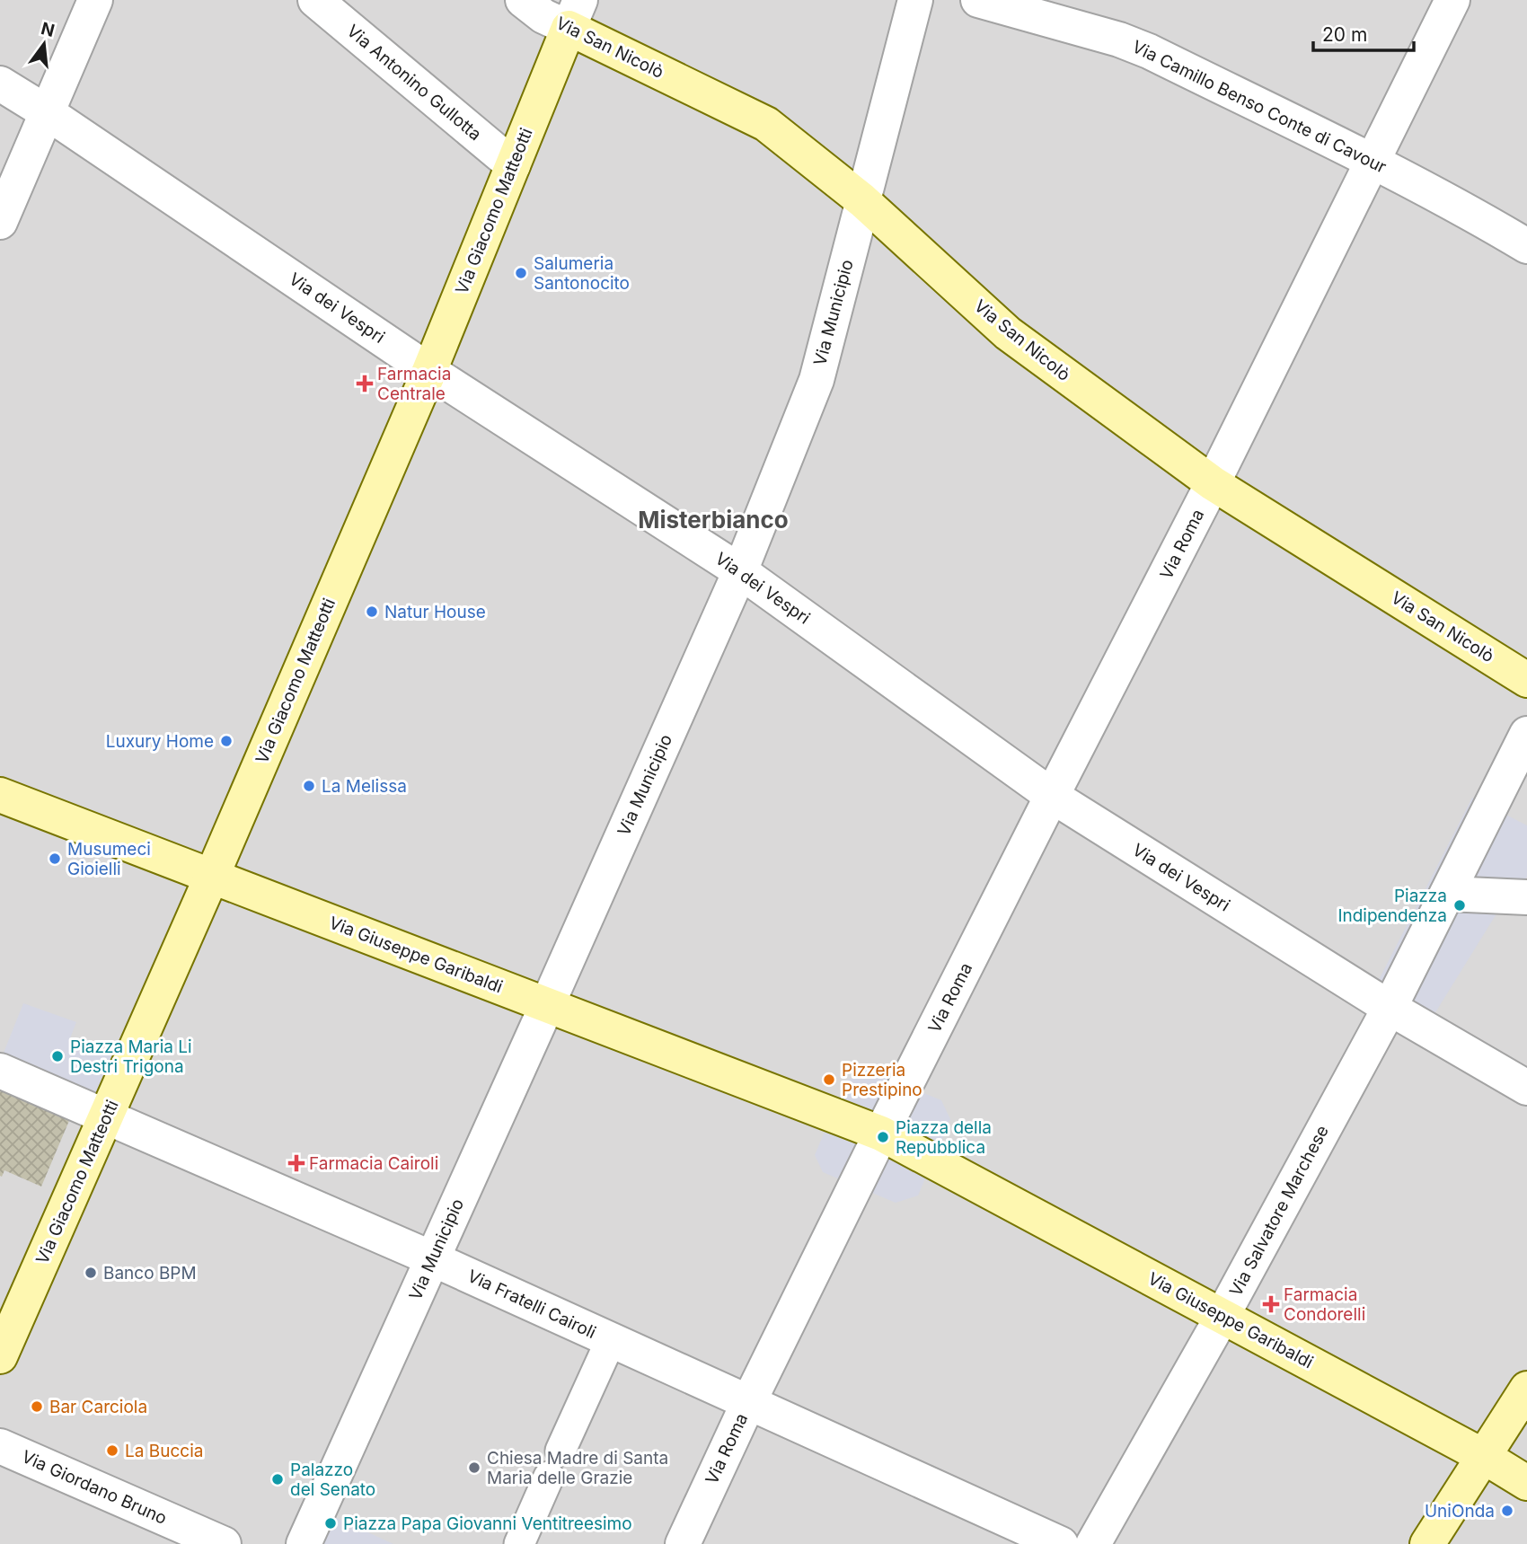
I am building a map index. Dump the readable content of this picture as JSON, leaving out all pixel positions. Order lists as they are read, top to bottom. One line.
{"streets":{"main road":["Via San Nicolò","Via Giacomo Matteotti","Via Giuseppe Garibaldi"],"street":["Via Antonino Gullotta","Via Camillo Benso Conte di Cavour","Via dei Vespri","Via Municipio","Via Roma","Via Salvatore Marchese","Via Fratelli Cairoli","Via Giordano Bruno"]},"crossings":[["Via San Nicolò","Via Giacomo Matteotti"],["Via San Nicolò","Via Municipio"],["Via San Nicolò","Via Roma"],["Via Antonino Gullotta","Via Giacomo Matteotti"],["Via Camillo Benso Conte di Cavour","Via Roma"],["Via Giacomo Matteotti","Via dei Vespri"],["Via Giacomo Matteotti","Via Giuseppe Garibaldi"],["Via Giacomo Matteotti","Via Fratelli Cairoli"],["Via dei Vespri","Via Municipio"],["Via dei Vespri","Via Roma"],["Via dei Vespri","Via Salvatore Marchese"],["Via Municipio","Via Giuseppe Garibaldi"],["Via Municipio","Via Fratelli Cairoli"],["Via Roma","Via Giuseppe Garibaldi"],["Via Roma","Via Fratelli Cairoli"],["Via Giuseppe Garibaldi","Via Salvatore Marchese"]],"districts":["Misterbianco"],"places":{"other":["Salumeria Santonocito","Natur House","Luxury Home","La Melissa","Musumeci Gioielli","Piazza Indipendenza","Piazza Maria Li Destri Trigona","Pizzeria Prestipino","Piazza della Repubblica","Banco BPM","Bar Carciola","La Buccia","Chiesa Madre di Santa Maria delle Grazie","Palazzo del Senato","UniOnda","Piazza Papa Giovanni Ventitreesimo"],"health":["Farmacia Centrale","Farmacia Cairoli","Farmacia Condorelli"]},"scale_bar":"20 m","north":"top"}
